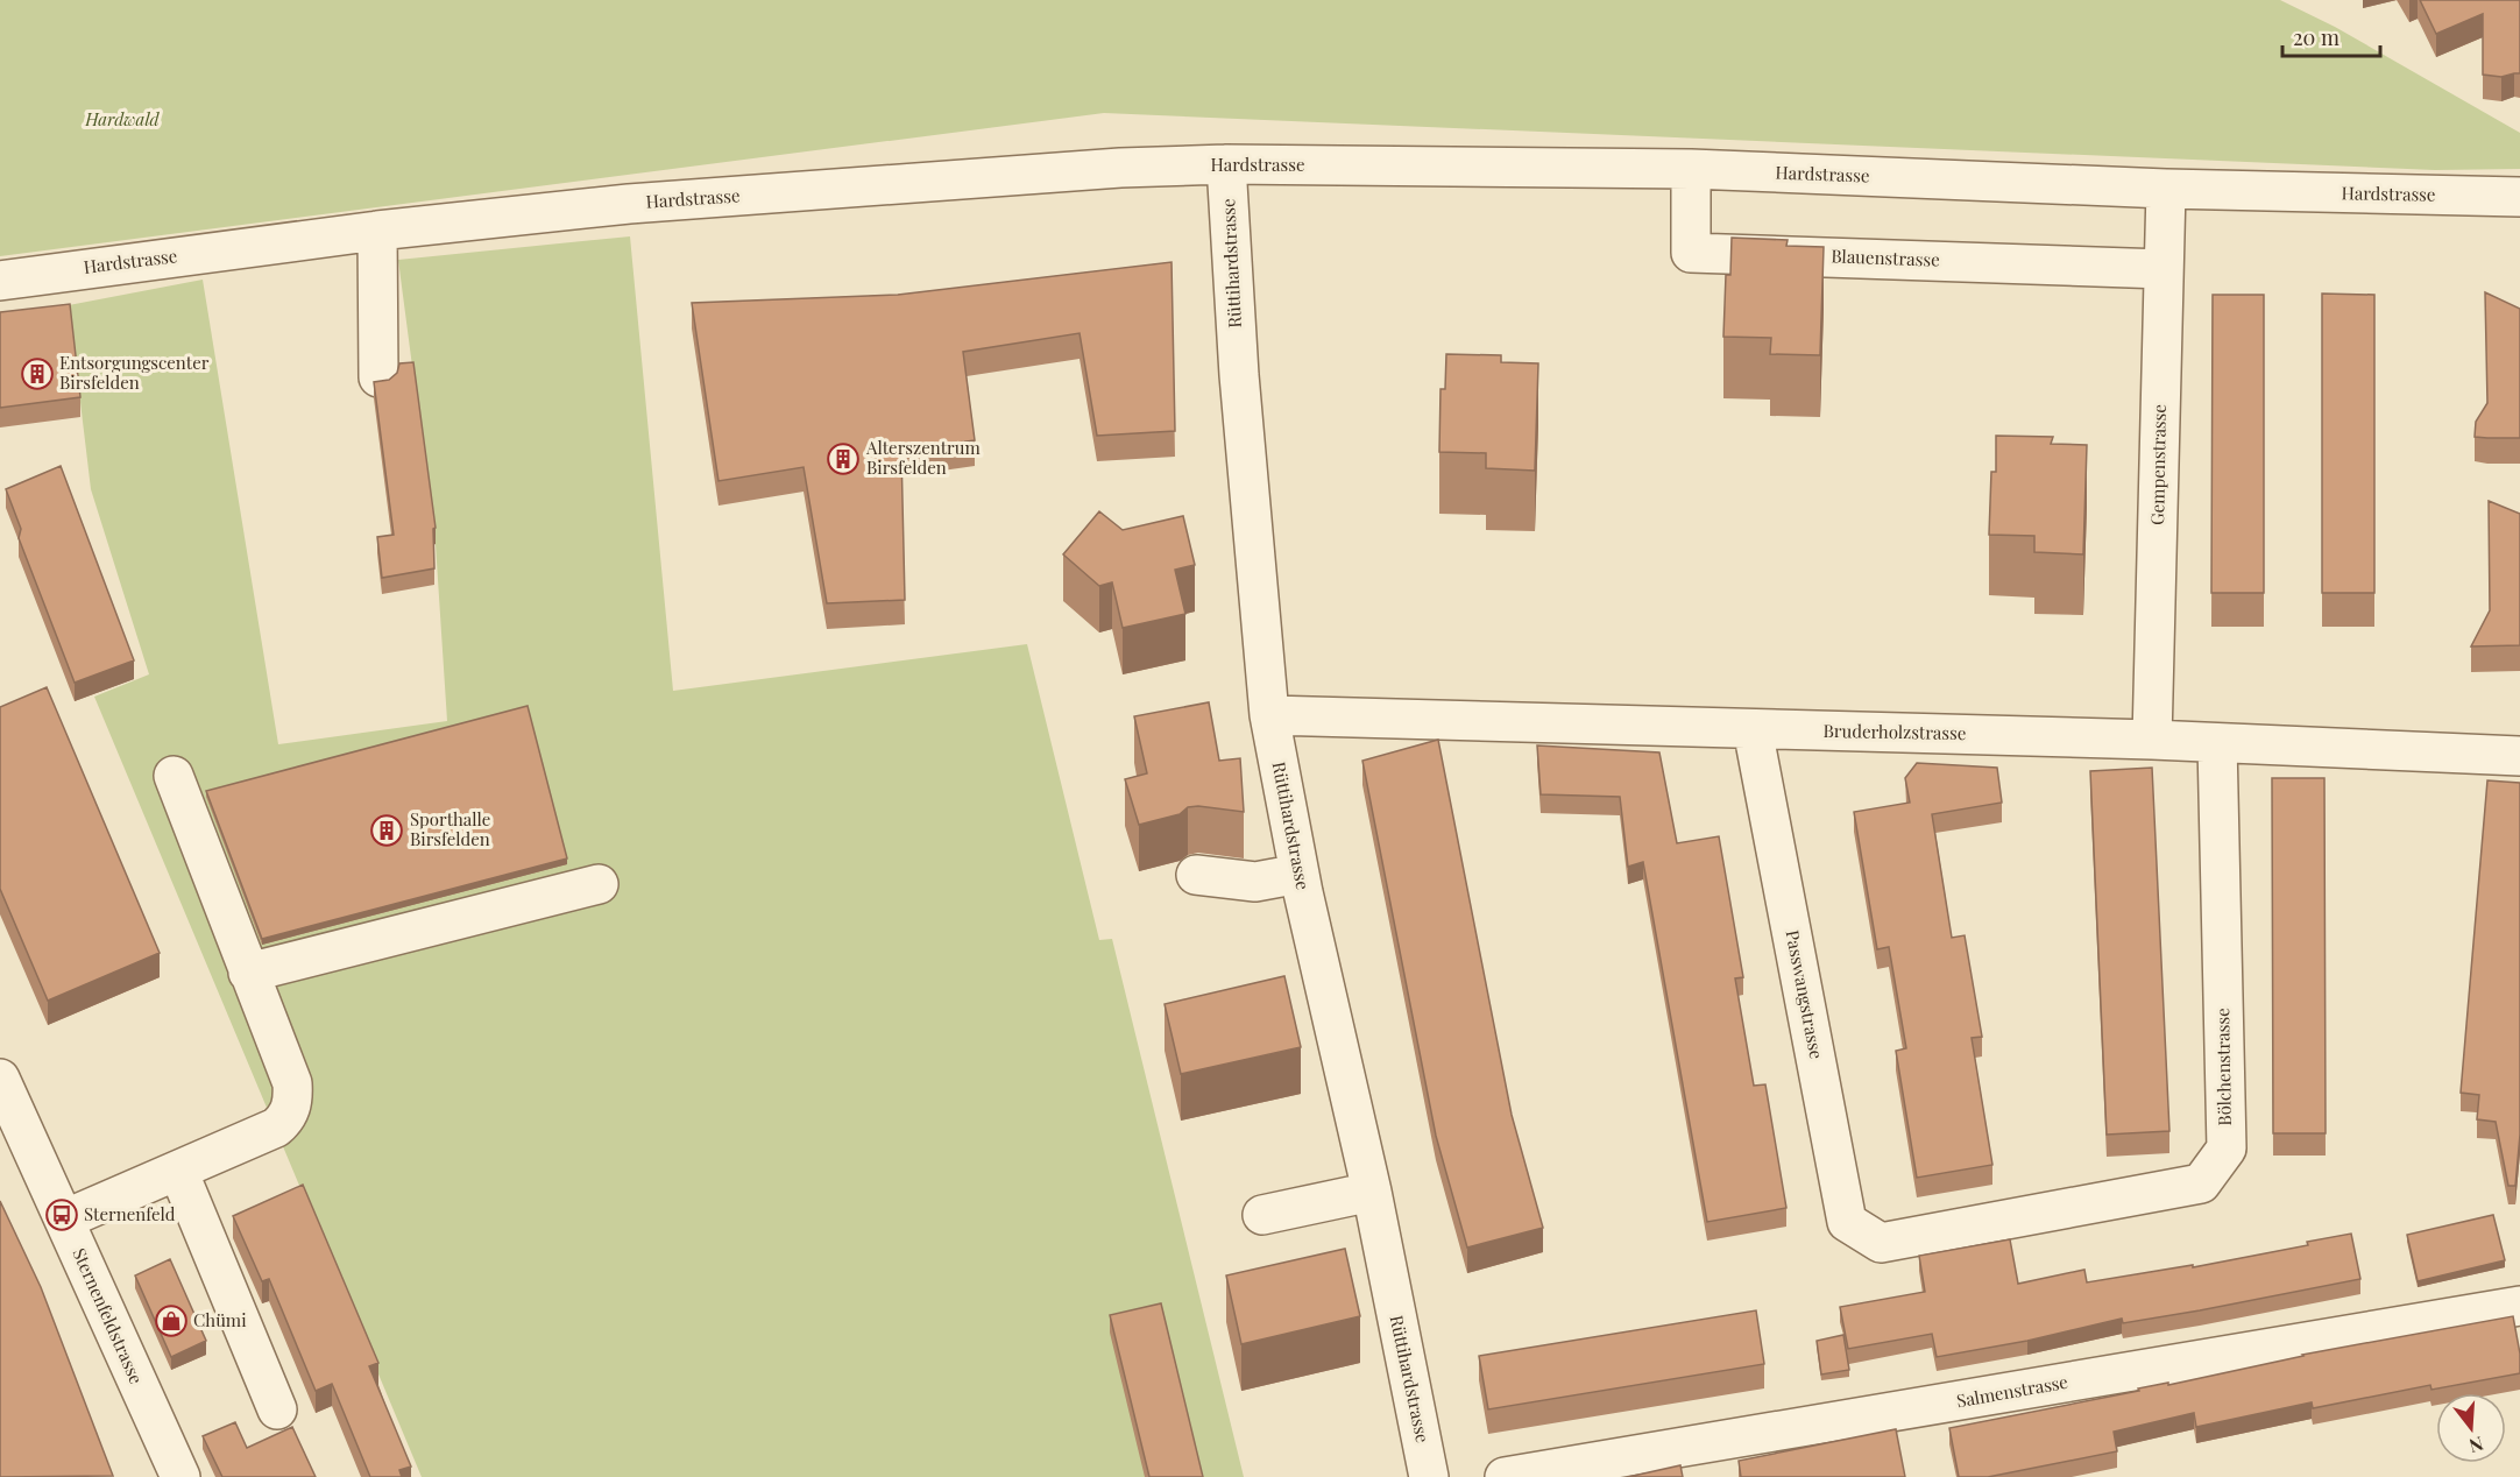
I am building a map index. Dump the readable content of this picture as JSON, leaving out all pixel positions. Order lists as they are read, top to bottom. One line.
{"streets":{"street":["Hardstrasse","Blauenstrasse","Rüttihardstrasse","Gempenstrasse","Bruderholzstrasse","Passwangstrasse","Bölchenstrasse","Sternenfeldstrasse","Salmenstrasse"]},"crossings":[["Hardstrasse","Blauenstrasse"],["Hardstrasse","Rüttihardstrasse"],["Hardstrasse","Gempenstrasse"],["Blauenstrasse","Gempenstrasse"],["Rüttihardstrasse","Bruderholzstrasse"],["Gempenstrasse","Bruderholzstrasse"],["Bruderholzstrasse","Passwangstrasse"],["Bruderholzstrasse","Bölchenstrasse"],["Passwangstrasse","Bölchenstrasse"]],"parks":["Hardwald"],"places":{"building":["Entsorgungscenter Birsfelden","Alterszentrum Birsfelden","Sporthalle Birsfelden"],"bus stop":["Sternenfeld"],"shop":["Chümi"]},"scale_bar":"20 m","north":"bottom"}
